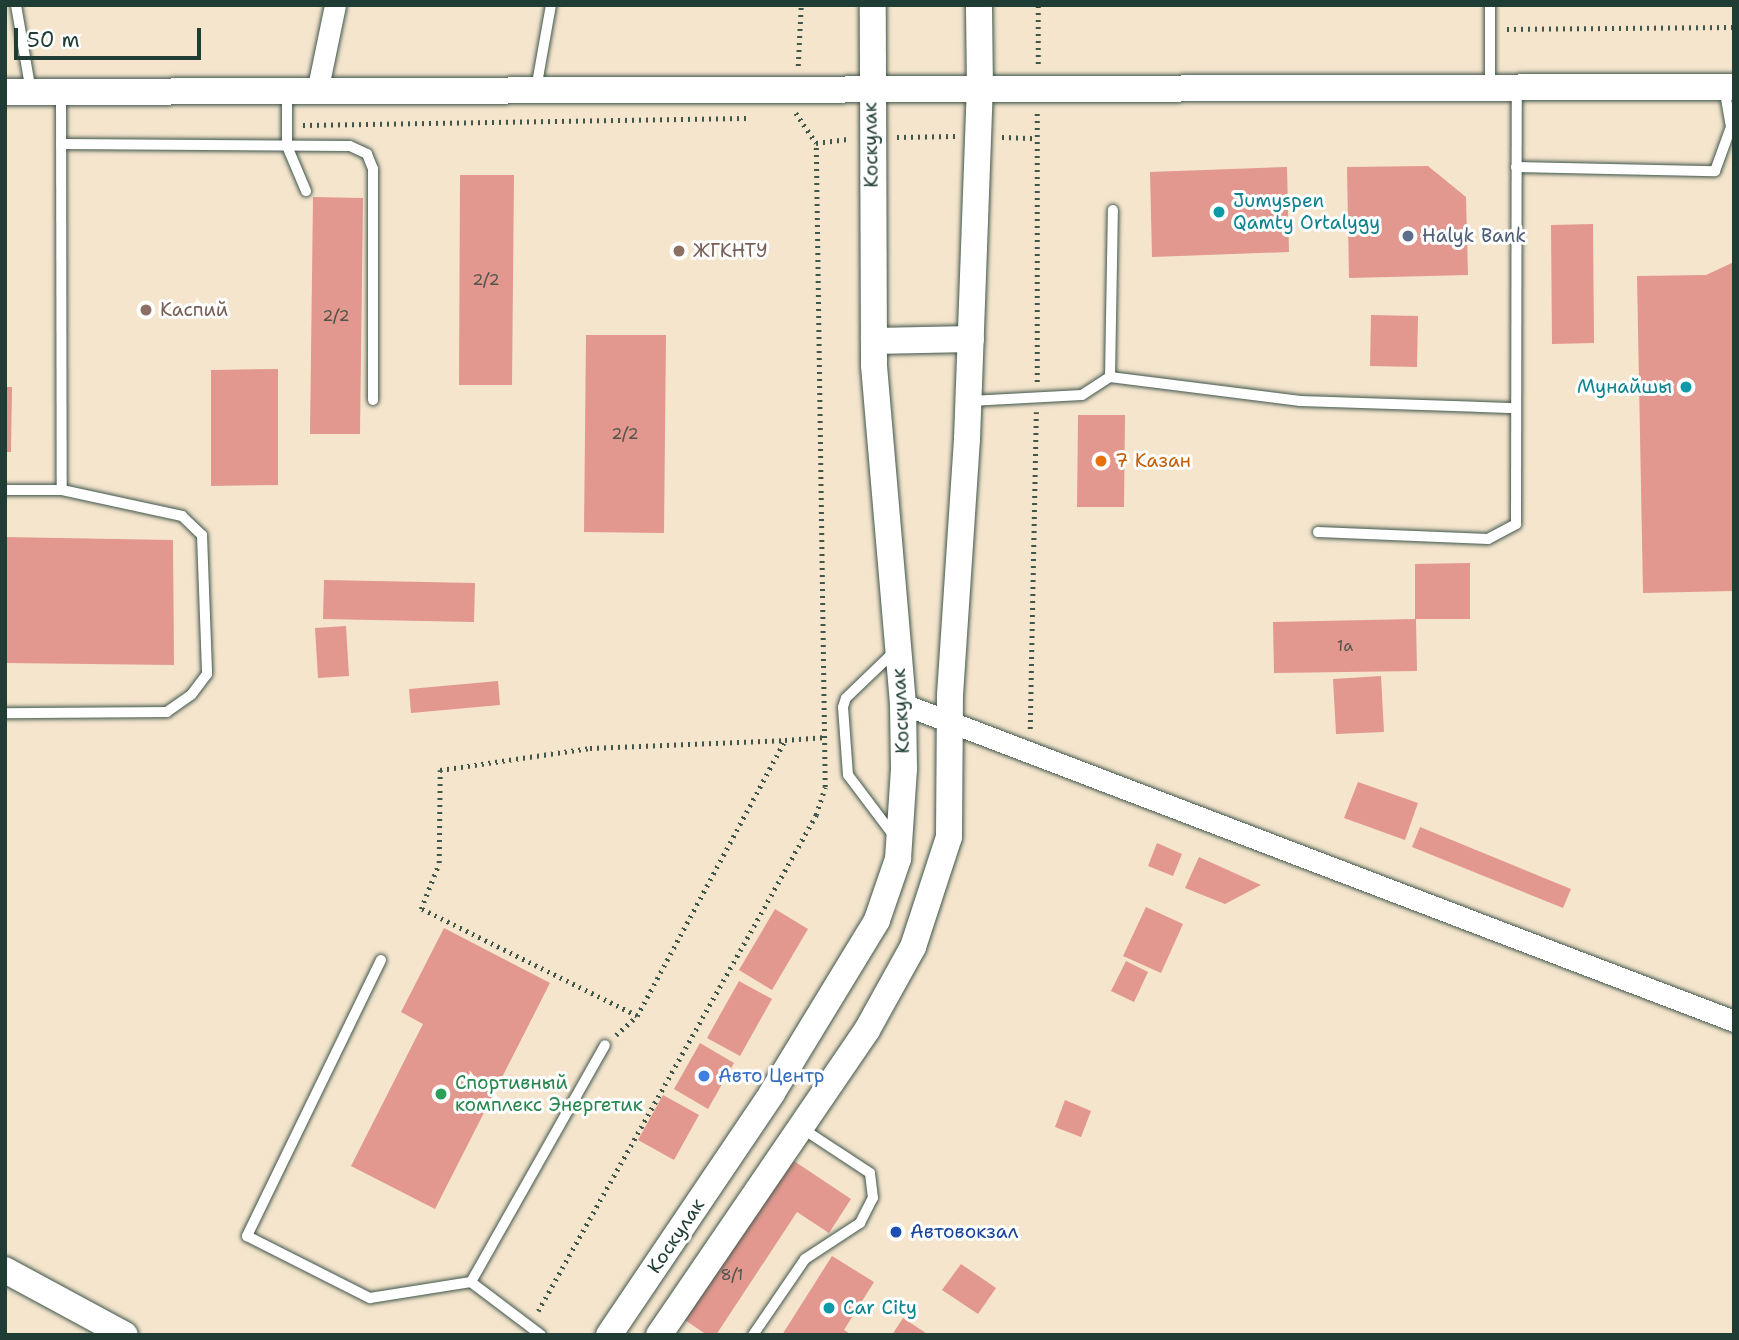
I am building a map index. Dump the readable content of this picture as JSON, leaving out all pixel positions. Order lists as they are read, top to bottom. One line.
{"streets":{"street":["Коскулак"]},"places":["Jumyspen Qamty Ortalygy","Halyk Bank","ЖГКНТУ","Каспий","Мунайшы","7 Казан","Авто Центр","Спортивный комплекс Энергетик","Автовокзал","Car City"],"house_numbers":["2/2","2/2","2/2","1а","8/1"],"scale_bar":"50 m"}
